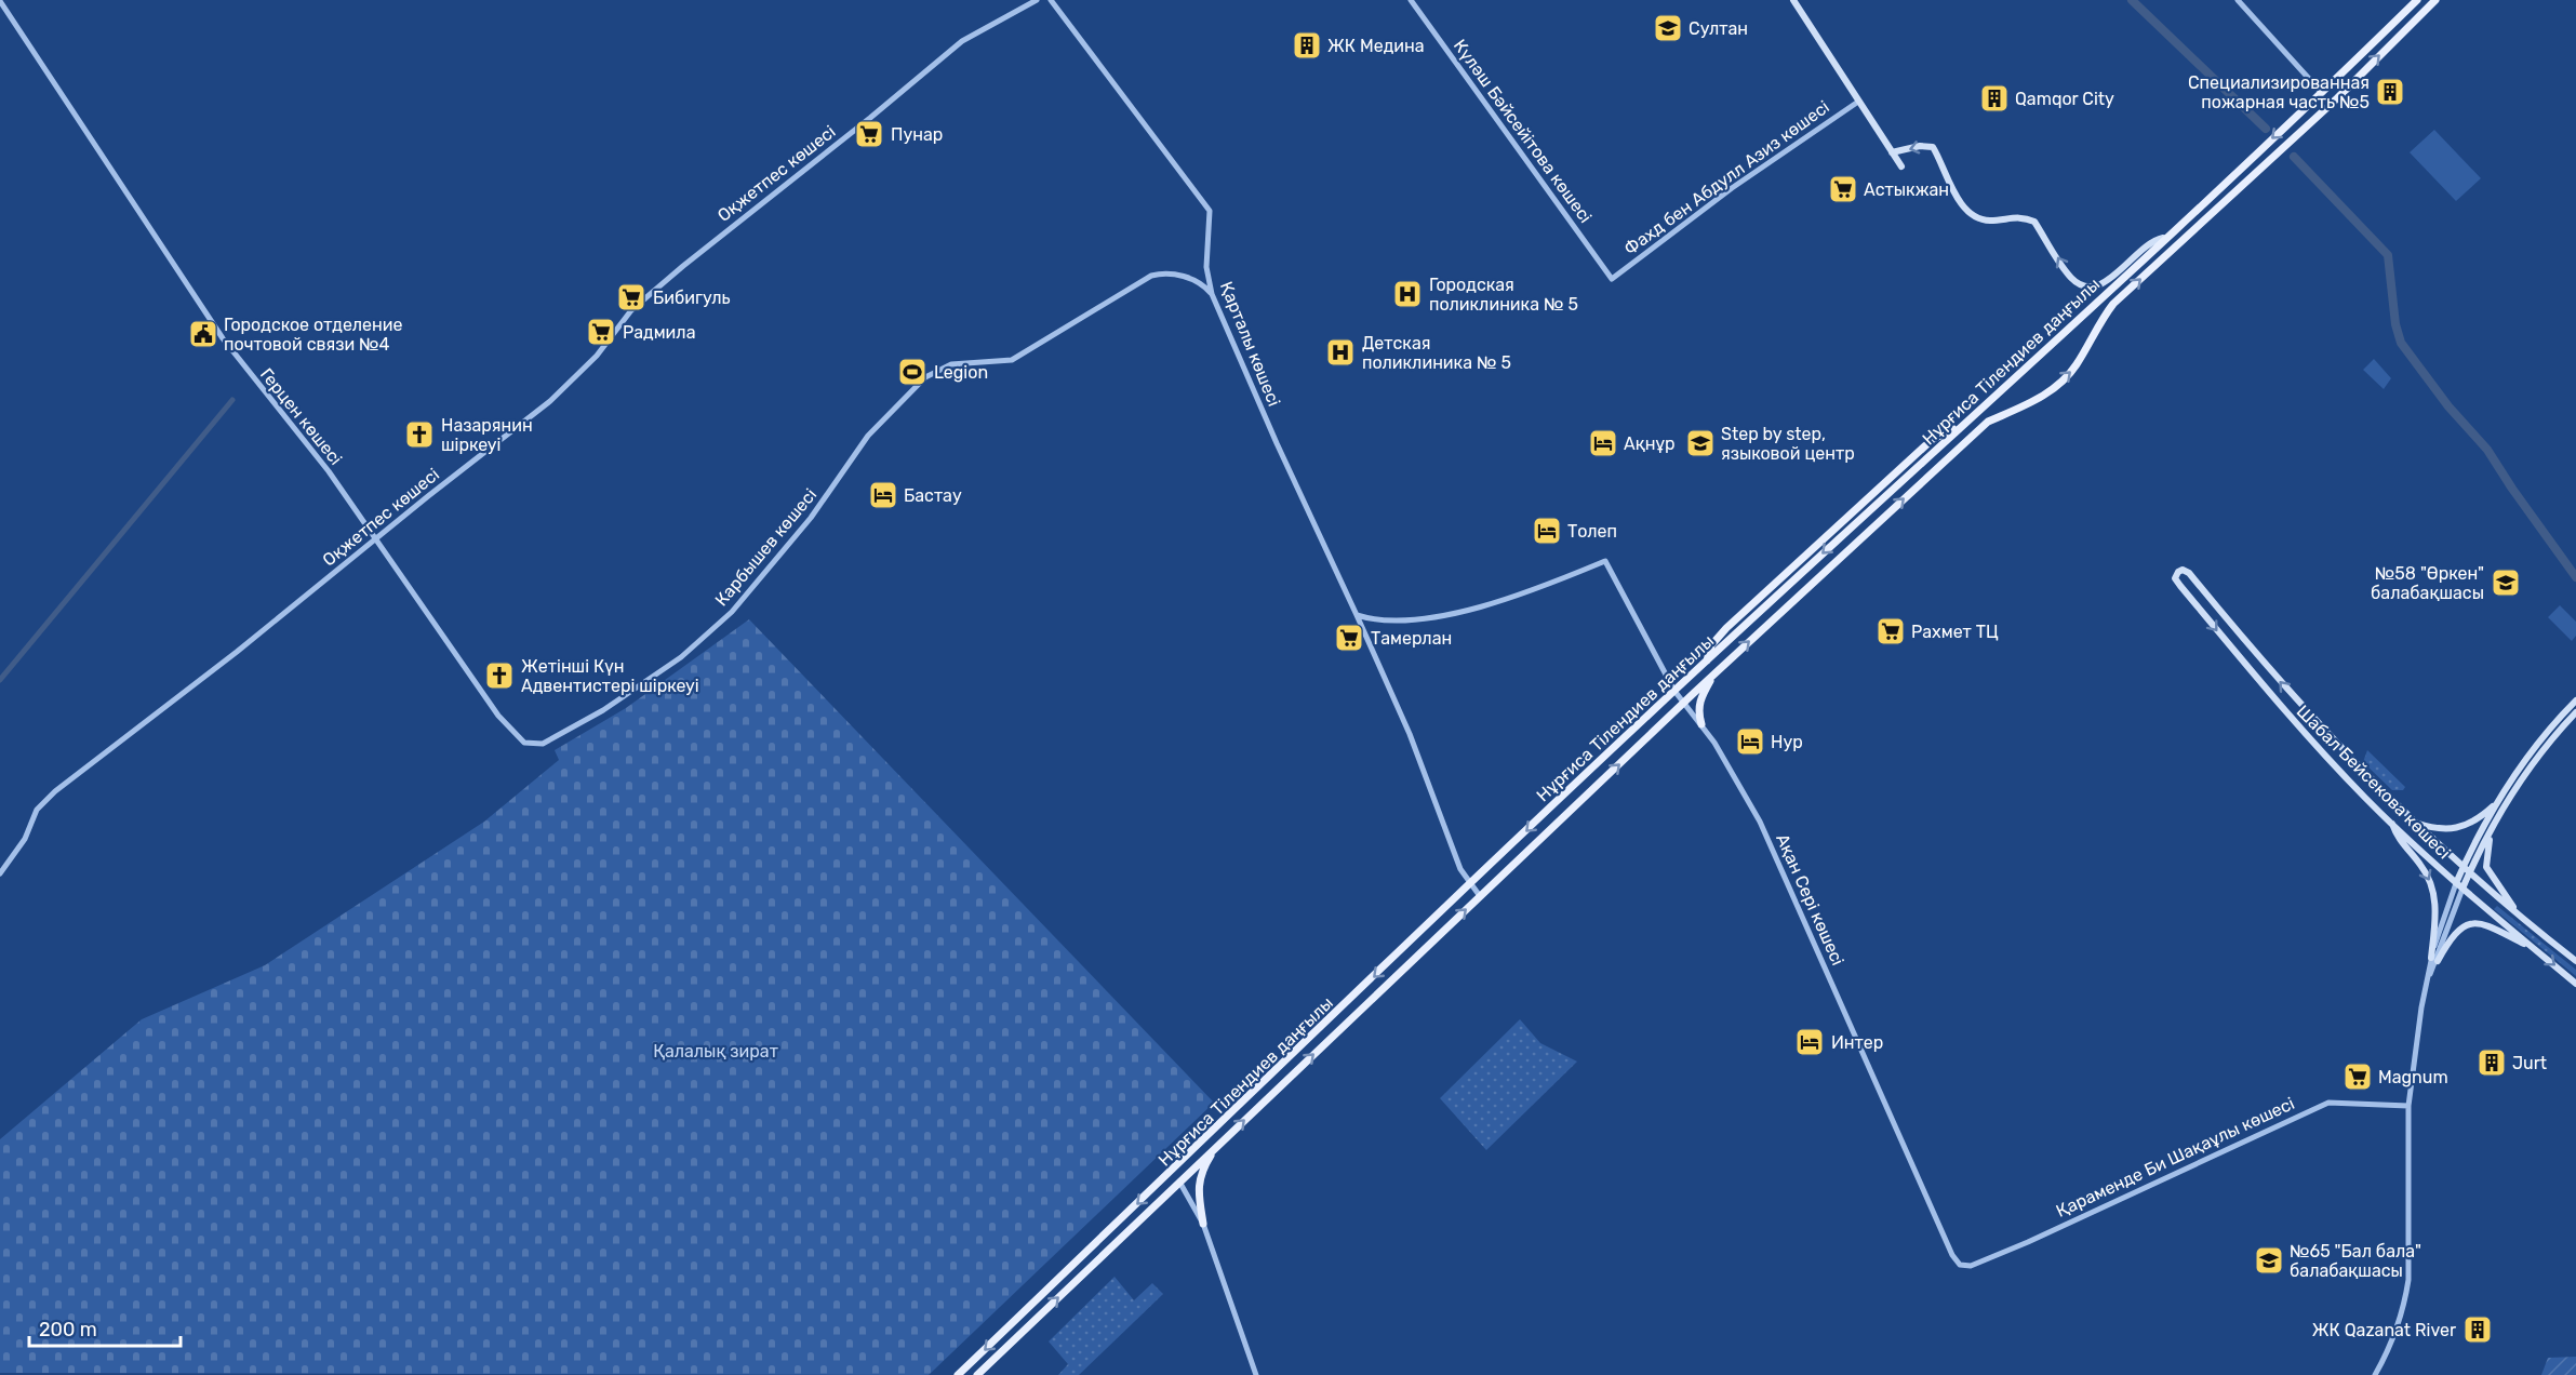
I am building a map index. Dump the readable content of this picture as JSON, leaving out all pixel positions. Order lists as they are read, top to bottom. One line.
{"streets":{"main road":["Нұрғиса Тілендиев даңғылы","Шабал Бейсекова көшесі"],"street":["Күләш Бәйсейітова көшесі","Оқжетпес көшесі","Фахд бен Абдулл Азиз көшесі","Қарталы көшесі","Герцен көшесі","Карбышев көшесі","Ақан Сері көшесі","Қараменде Би Шақаұлы көшесі"]},"crossings":[["Күләш Бәйсейітова көшесі","Фахд бен Абдулл Азиз көшесі"],["Оқжетпес көшесі","Герцен көшесі"],["Қарталы көшесі","Нұрғиса Тілендиев даңғылы"],["Қарталы көшесі","Карбышев көшесі"],["Қарталы көшесі","Ақан Сері көшесі"],["Нұрғиса Тілендиев даңғылы","Ақан Сері көшесі"],["Герцен көшесі","Карбышев көшесі"],["Ақан Сері көшесі","Қараменде Би Шақаұлы көшесі"]],"parks":["Қалалық зират"],"places":{"school or university":["Султан","Step by step, языковой центр","№58 \"Өркен\" балабақшасы","№65 \"Бал бала\" балабақшасы"],"building":["ЖК Медина","Специализированная пожарная часть №5","Qamqor City","Jurt","ЖК Qazanat River"],"supermarket":["Пунар","Астыкжан","Бибигуль","Радмила","Рахмет ТЦ","Тамерлан","Magnum"],"hospital":["Городская поликлиника № 5","Детская поликлиника № 5"],"public building":["Городское отделение почтовой связи №4"],"sports":["Legion"],"church":["Назарянин шіркеуі","Жетінші Күн Адвентистері шіркеуі"],"hotel":["Ақнұр","Бастау","Толеп","Нур","Интер"]},"scale_bar":"200 m"}
